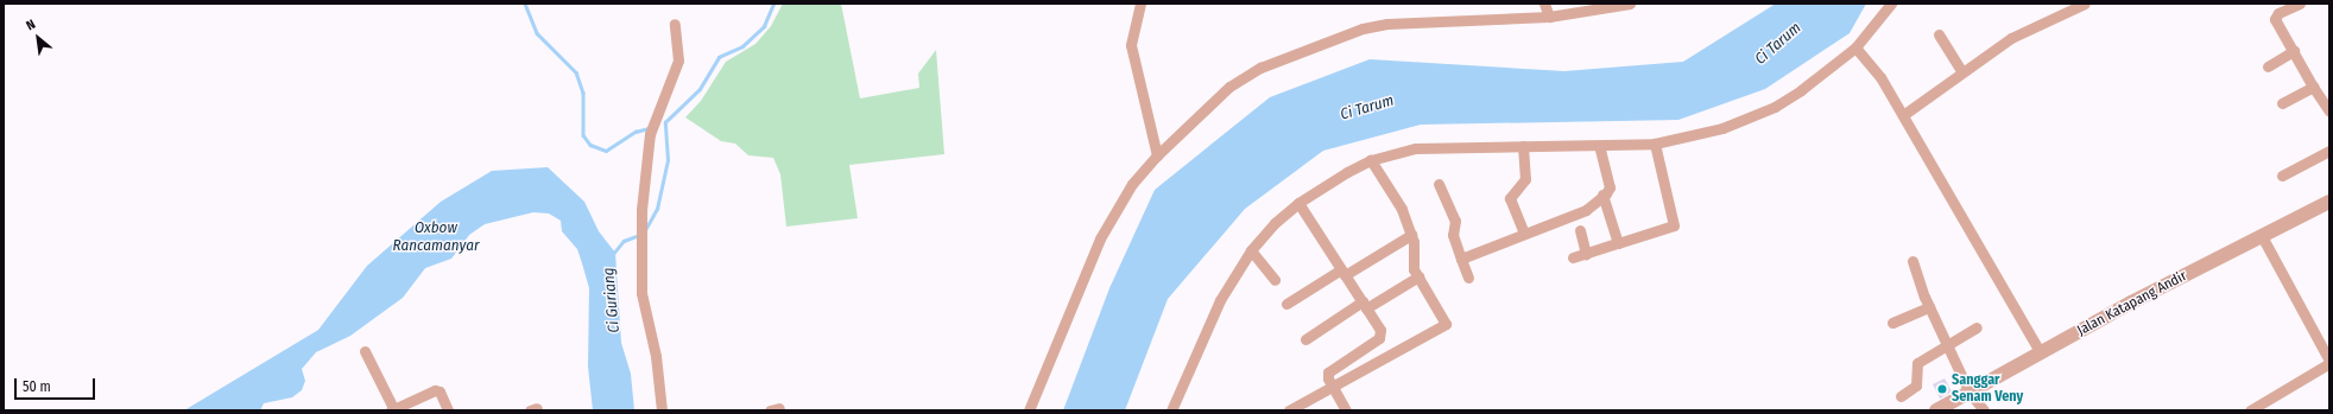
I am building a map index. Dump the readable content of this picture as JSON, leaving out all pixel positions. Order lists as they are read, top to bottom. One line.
{"streets":{"street":["Jalan Katapang Andir"]},"water":["Ci Tarum","Oxbow Rancamanyar","Ci Guriang"],"places":["Sanggar Senam Veny"],"scale_bar":"50 m","north":"top left"}
